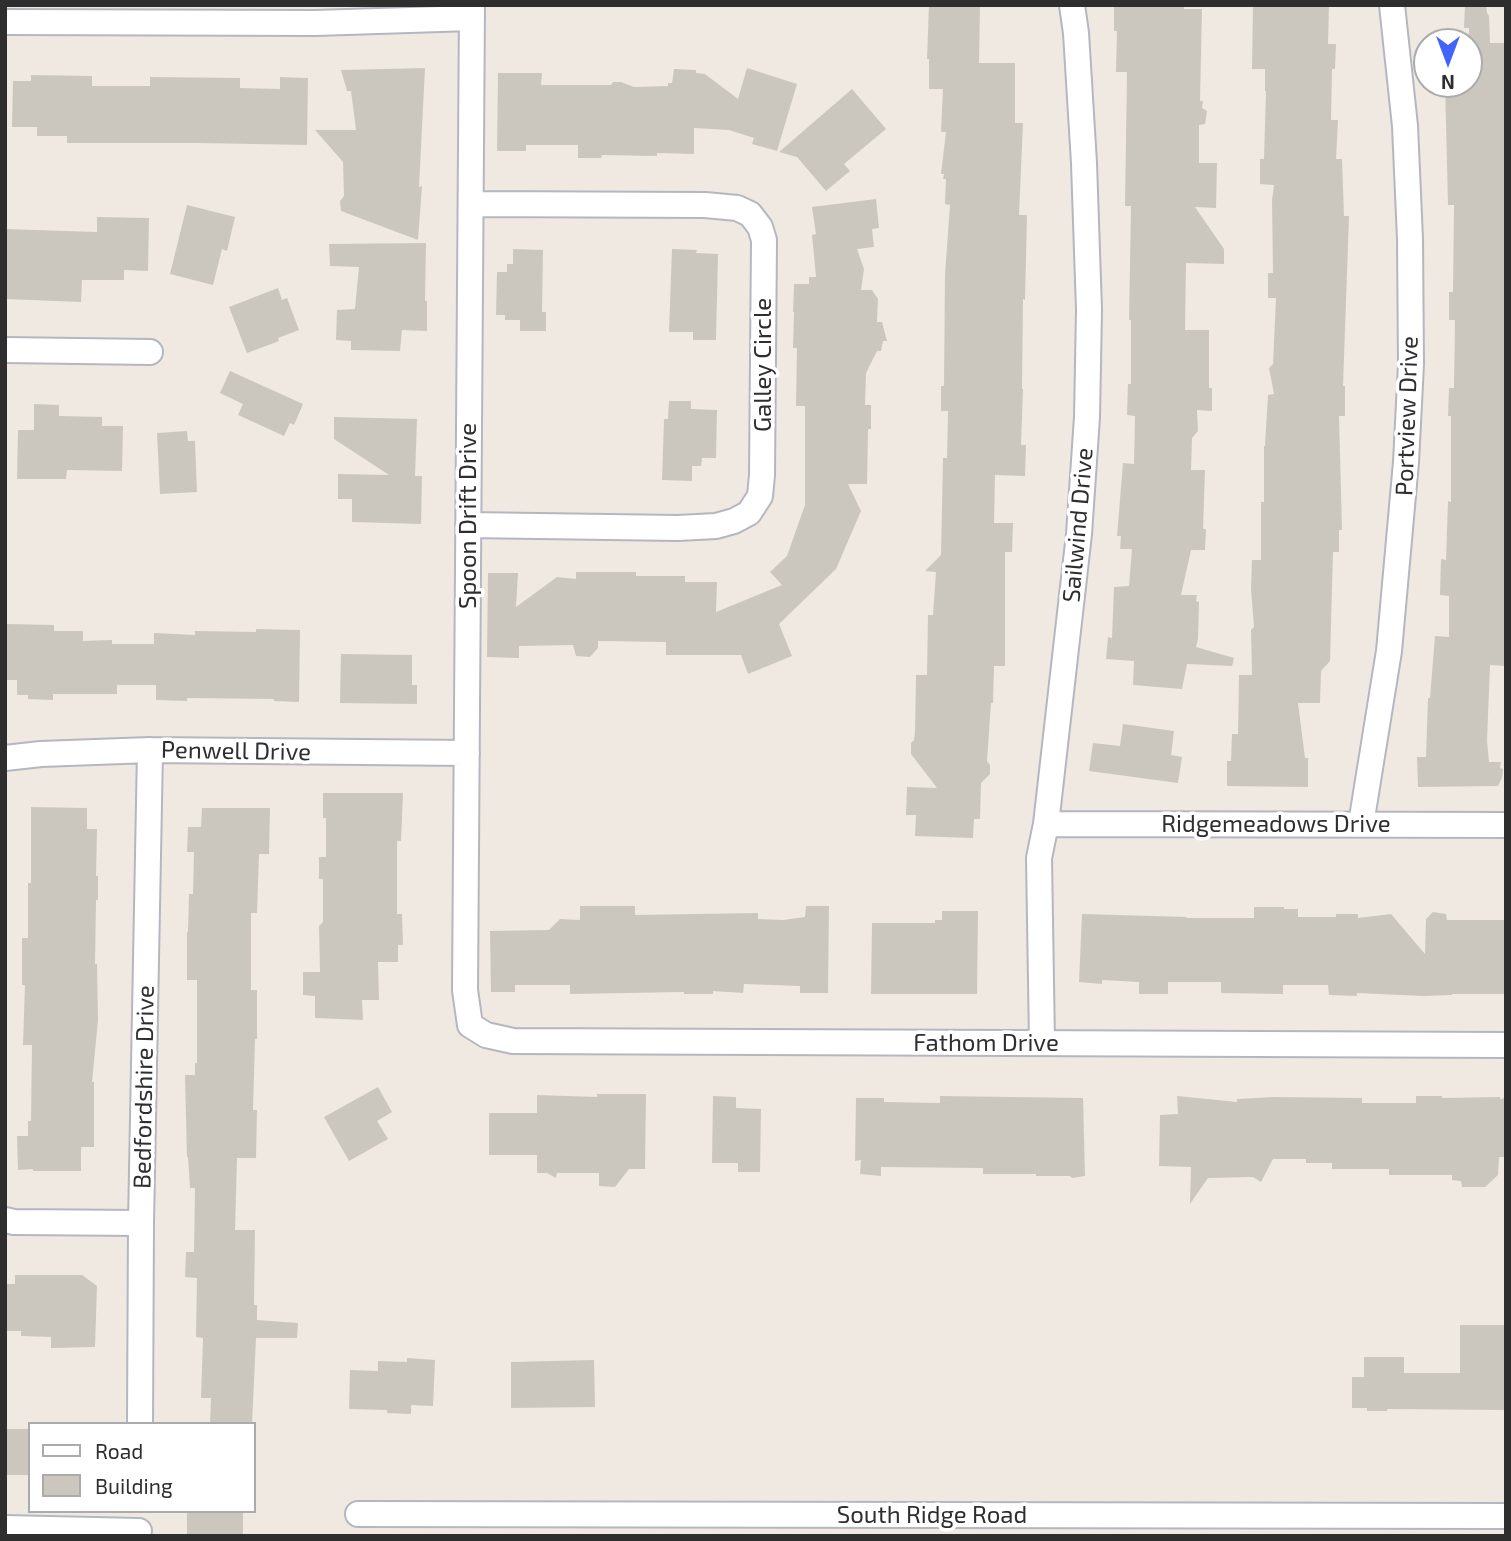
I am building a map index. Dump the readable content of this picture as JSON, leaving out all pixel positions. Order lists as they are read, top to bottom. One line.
{"streets":{"street":["Galley Circle","Portview Drive","Spoon Drift Drive","Sailwind Drive","Penwell Drive","Ridgemeadows Drive","Fathom Drive","Bedfordshire Drive","South Ridge Road"]},"crossings":[["Galley Circle","Spoon Drift Drive"],["Portview Drive","Ridgemeadows Drive"],["Spoon Drift Drive","Penwell Drive"],["Spoon Drift Drive","Fathom Drive"],["Sailwind Drive","Ridgemeadows Drive"],["Sailwind Drive","Fathom Drive"],["Penwell Drive","Bedfordshire Drive"]],"legend":["Road","Building"],"north":"bottom"}
